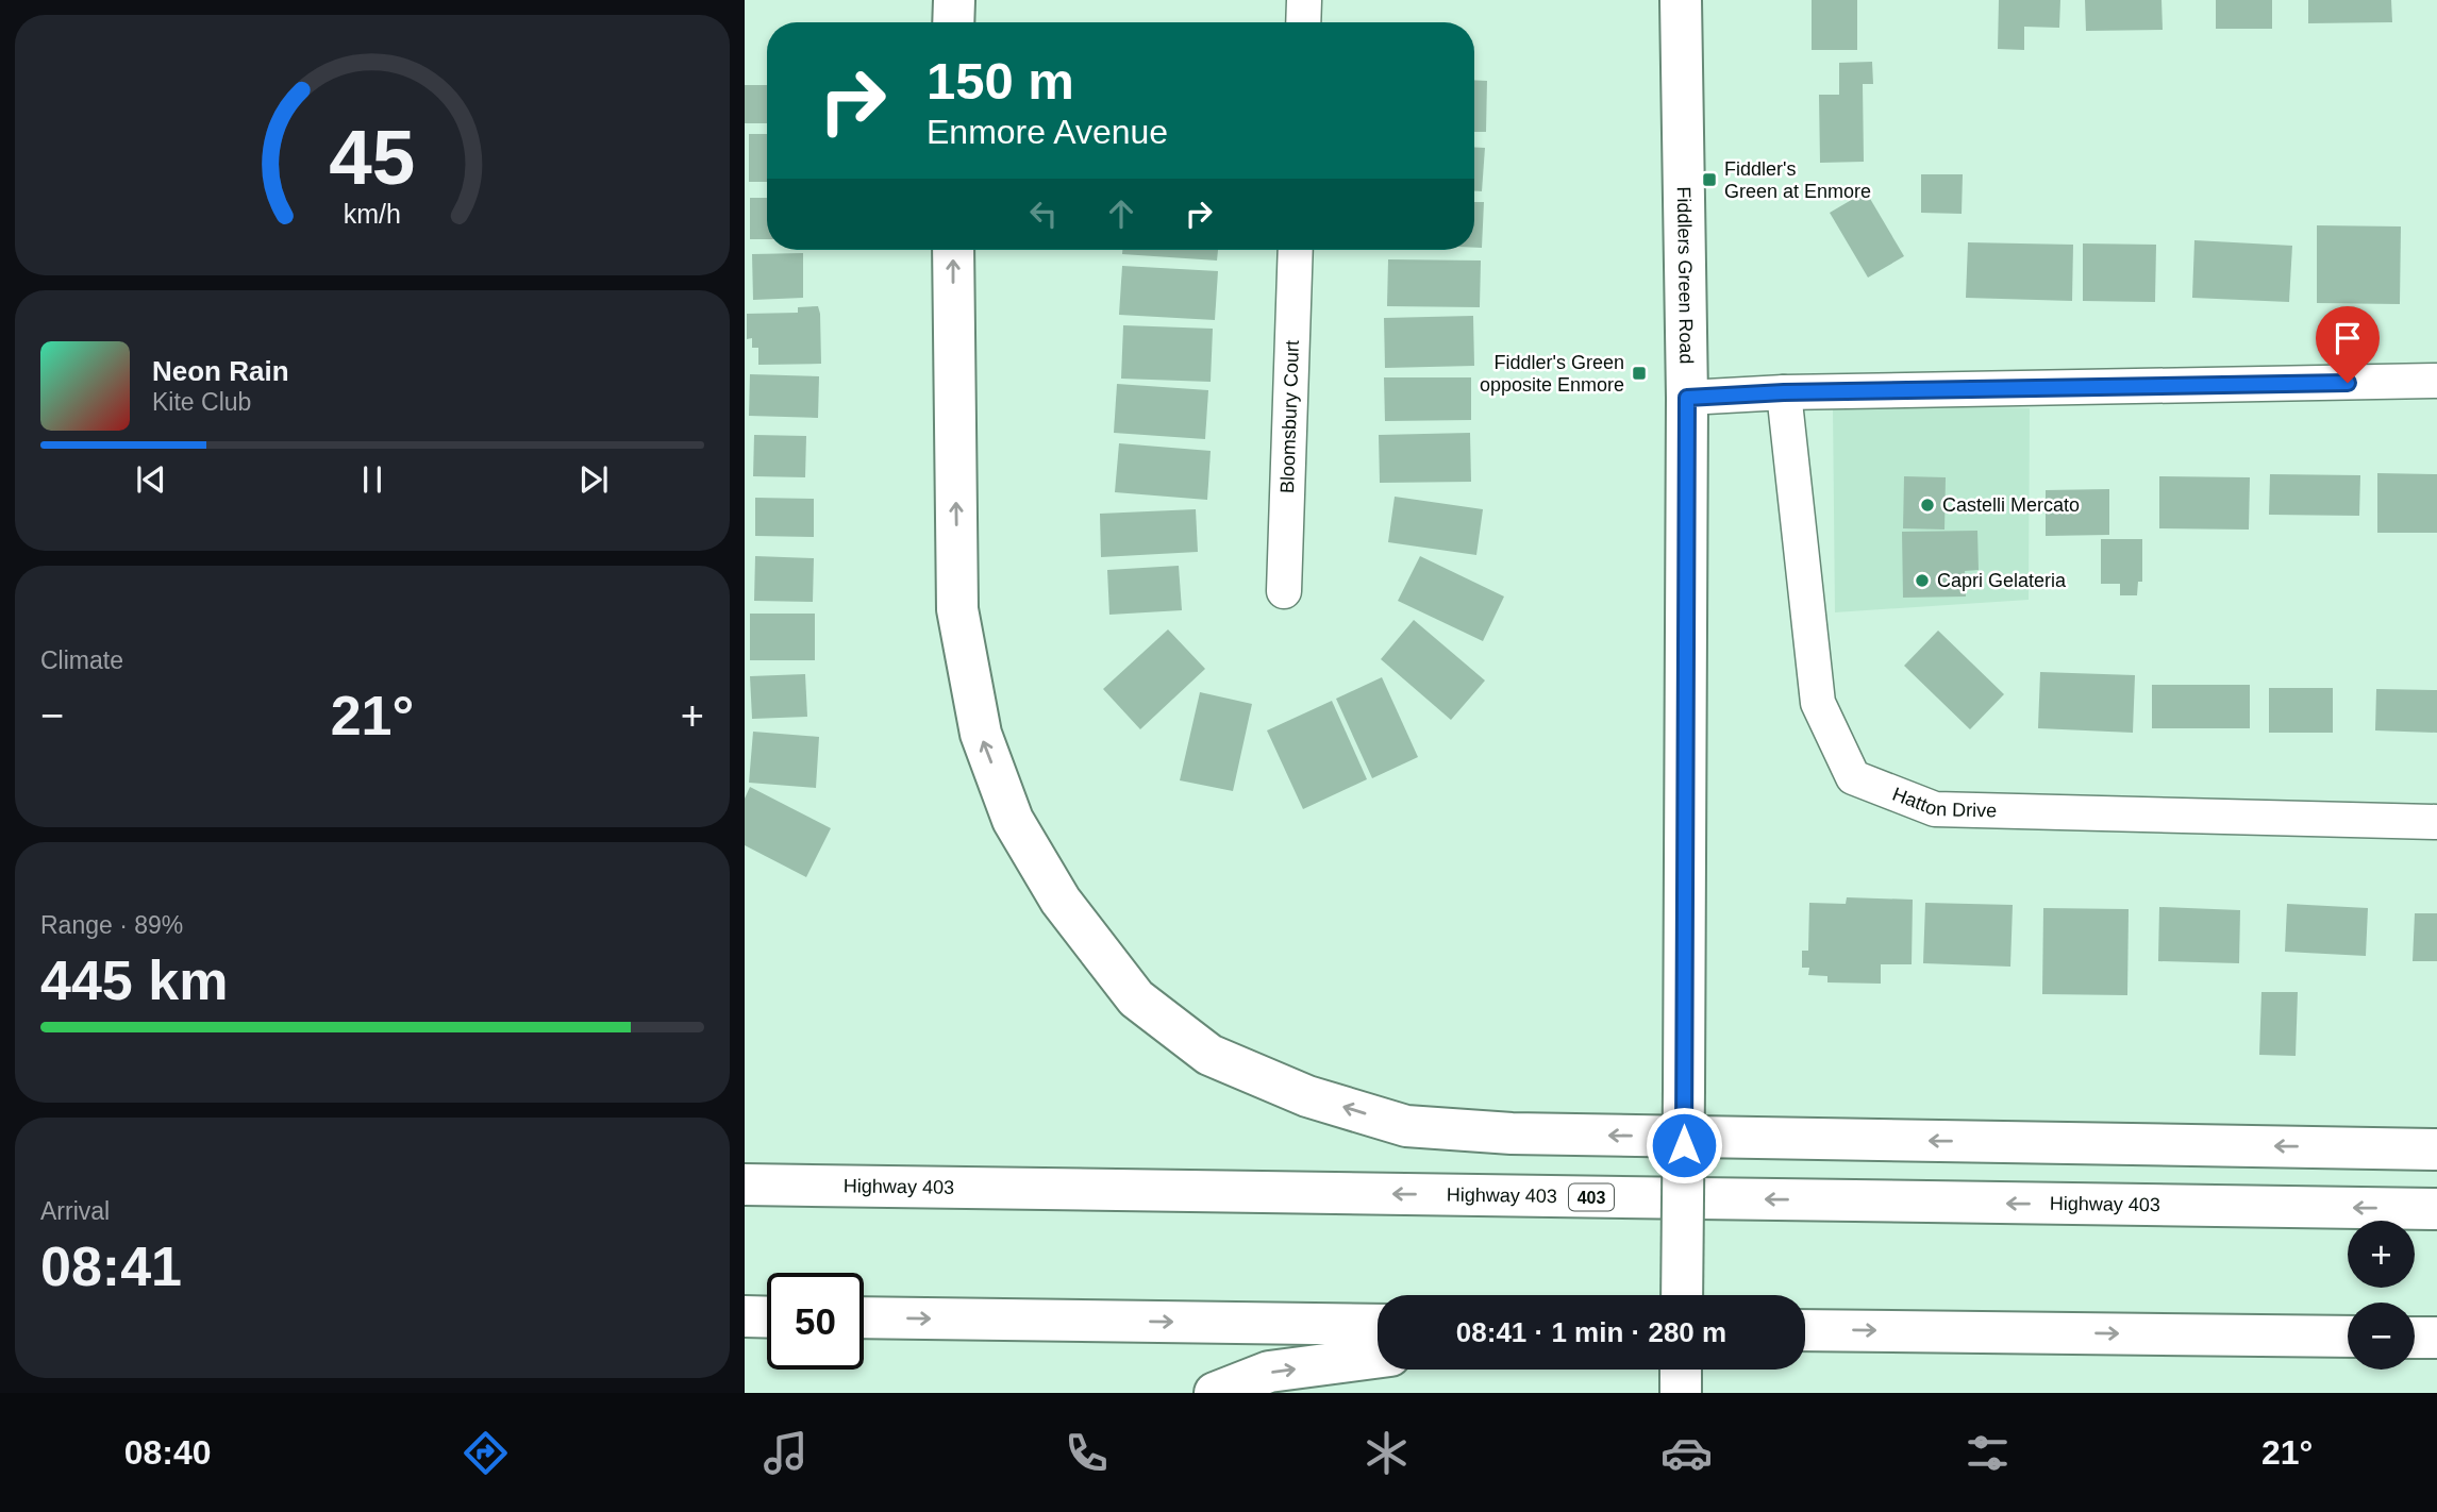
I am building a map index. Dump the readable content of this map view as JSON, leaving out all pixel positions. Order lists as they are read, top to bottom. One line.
{"streets":{"main road":["Fiddlers Green Road","Highway 403","403"],"street":["Bloomsbury Court","Hatton Drive"]},"places":{"transit":["Fiddler's Green at Enmore","Fiddler's Green opposite Enmore"],"other":["Castelli Mercato","Capri Gelateria"]},"page":{"turn":["150 m","Enmore Avenue"],"song":["Neon Rain","Kite Club"],"tile":["Climate",["Range · 89%","445 km"],["Arrival","08:41"]],"heat":["−","21°","+"],"map_buttons":["+","−"],"limit":"50","trip":"08:41 · 1 min · 280 m","tabs":["08:40","21°"],"gauge":["45","km/h"]}}
